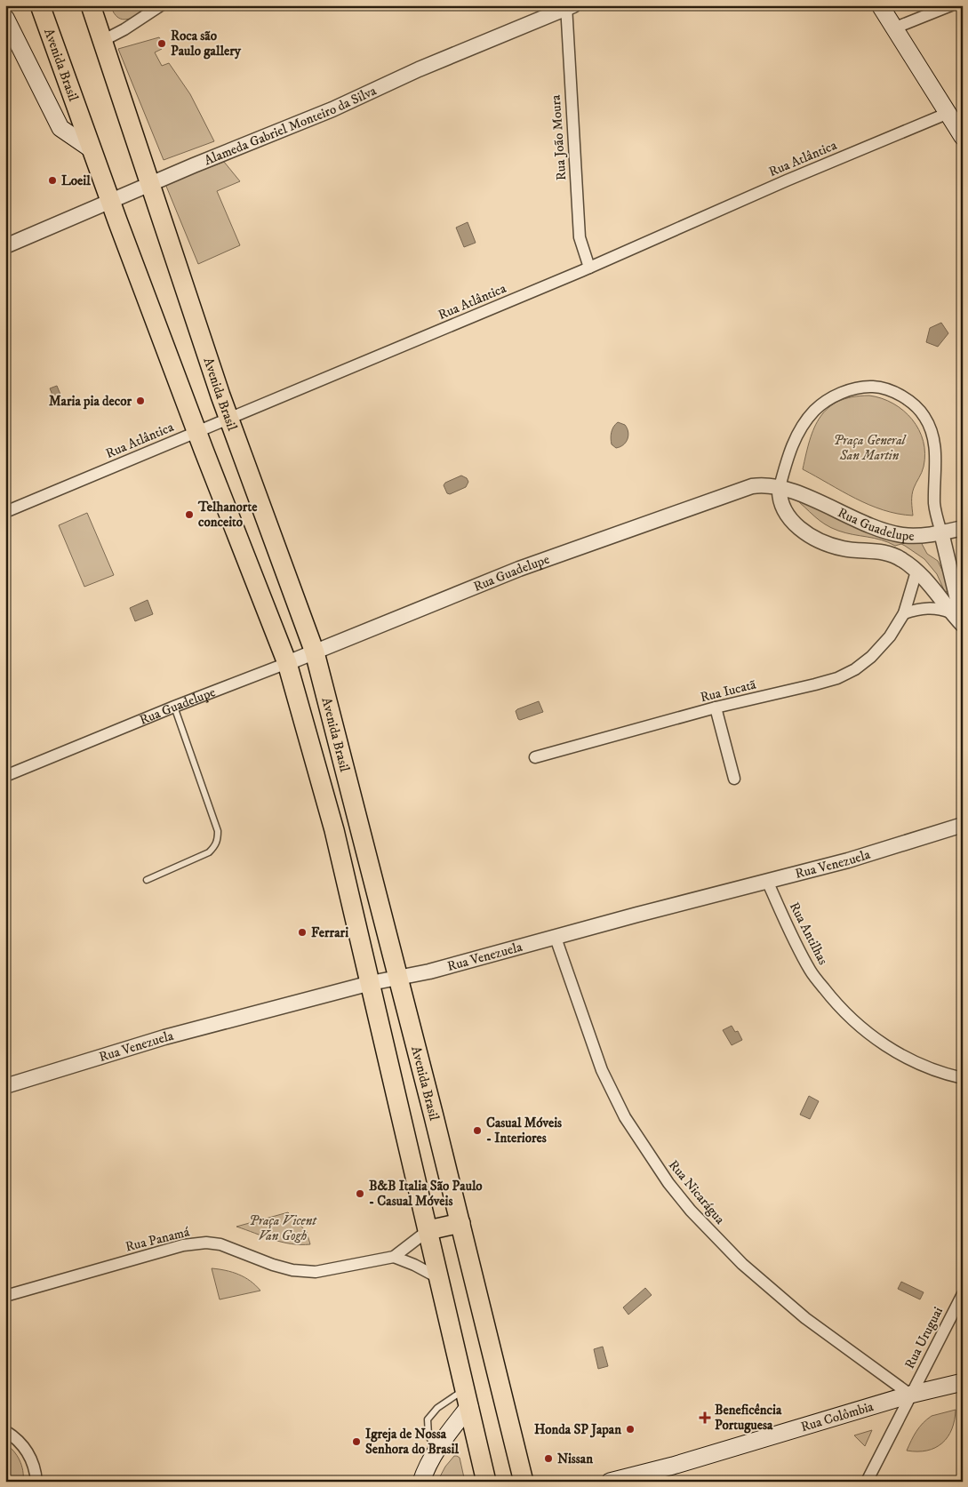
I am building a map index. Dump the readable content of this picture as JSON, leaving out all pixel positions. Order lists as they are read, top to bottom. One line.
{"streets":{"main road":["Avenida Brasil","Rua Colômbia"],"street":["Alameda Gabriel Monteiro da Silva","Rua João Moura","Rua Atlântica","Rua Guadelupe","Rua Iucatã","Rua Venezuela","Rua Antilhas","Rua Nicarágua","Rua Panamá","Rua Uruguai"]},"crossings":[["Avenida Brasil","Alameda Gabriel Monteiro da Silva"],["Avenida Brasil","Rua Atlântica"],["Avenida Brasil","Rua Guadelupe"],["Avenida Brasil","Rua Venezuela"],["Avenida Brasil","Rua Panamá"],["Alameda Gabriel Monteiro da Silva","Rua João Moura"],["Rua João Moura","Rua Atlântica"],["Rua Venezuela","Rua Antilhas"],["Rua Venezuela","Rua Nicarágua"],["Rua Nicarágua","Rua Uruguai"],["Rua Nicarágua","Rua Colômbia"],["Rua Uruguai","Rua Colômbia"]],"parks":["Praça General San Martin","Praça Vicent Van Gogh"],"places":{"other":["Roca são Paulo gallery","Loeil","Maria pia decor","Telhanorte conceito","Ferrari","Casual Móveis - Interiores","B&B Italia São Paulo - Casual Móveis","Honda SP Japan","Igreja de Nossa Senhora do Brasil","Nissan"],"health":["Beneficência Portuguesa"]}}
